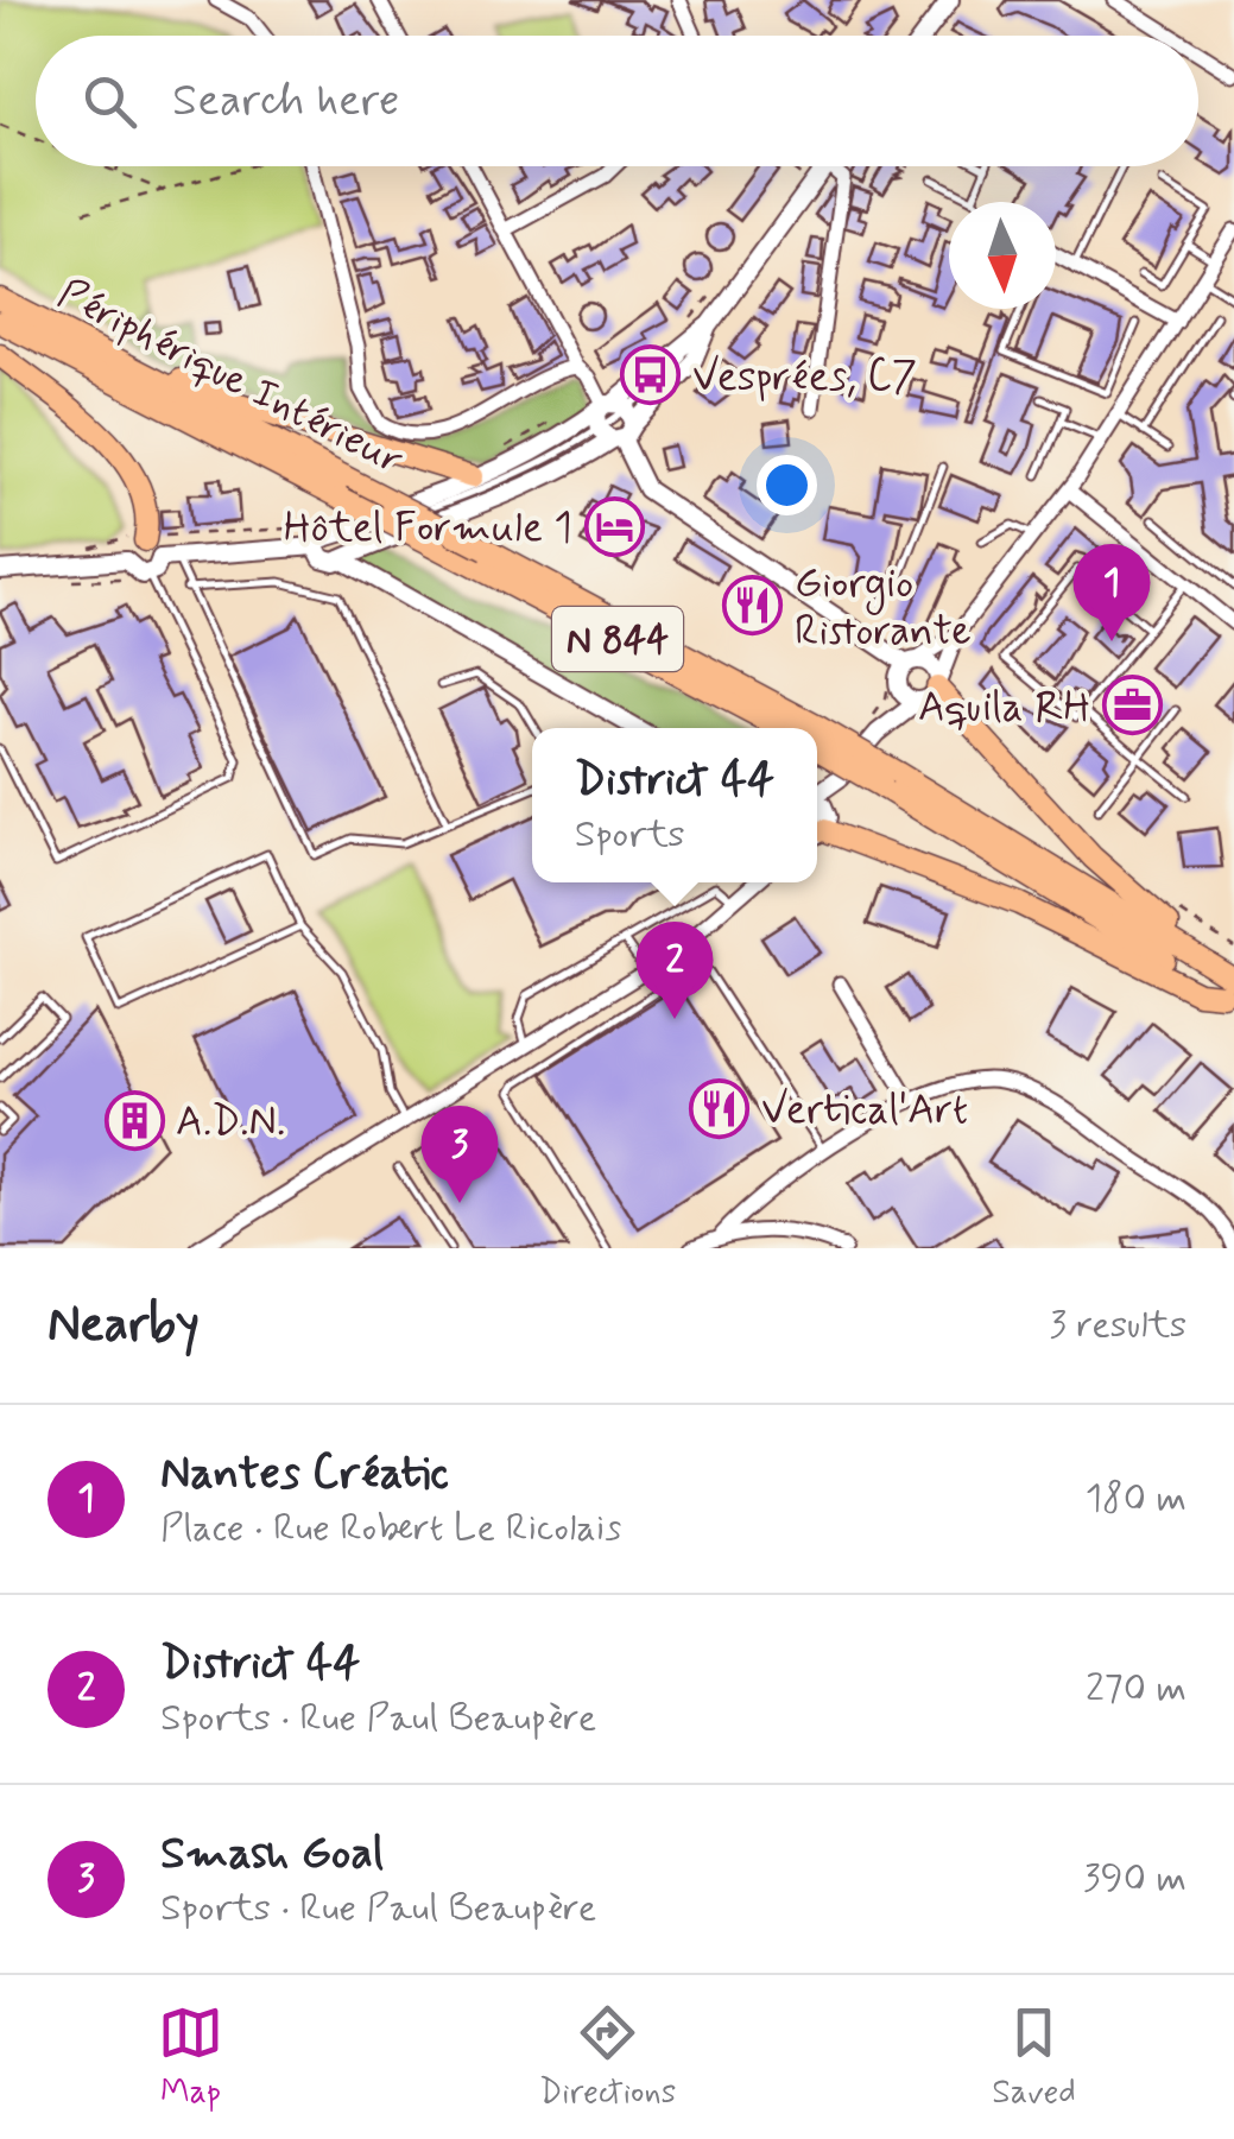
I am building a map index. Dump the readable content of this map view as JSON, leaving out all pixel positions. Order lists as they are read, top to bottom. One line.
{"streets":{"highway":["Périphérique Intérieur","N 844"]},"places":{"bus stop":["Vesprées, C7"],"hotel":["Hôtel Formule 1"],"restaurant":["Giorgio Ristorante","Vertical'Art"],"office":["Aquila RH"],"building":["A.D.N."]},"north":"bottom","page":{"search":"Search here","pins":["1","2","3"],"popup":["District 44","Sports"],"heading":["Nearby","3 results"],"list":[{"mark":"1","name":"Nantes Créatic","note":"Place · Rue Robert Le Ricolais","value":"180 m"},{"mark":"2","name":"District 44","note":"Sports · Rue Paul Beaupère","value":"270 m"},{"mark":"3","name":"Smash Goal","note":"Sports · Rue Paul Beaupère","value":"390 m"}],"nav":["Map","Directions","Saved"]}}
